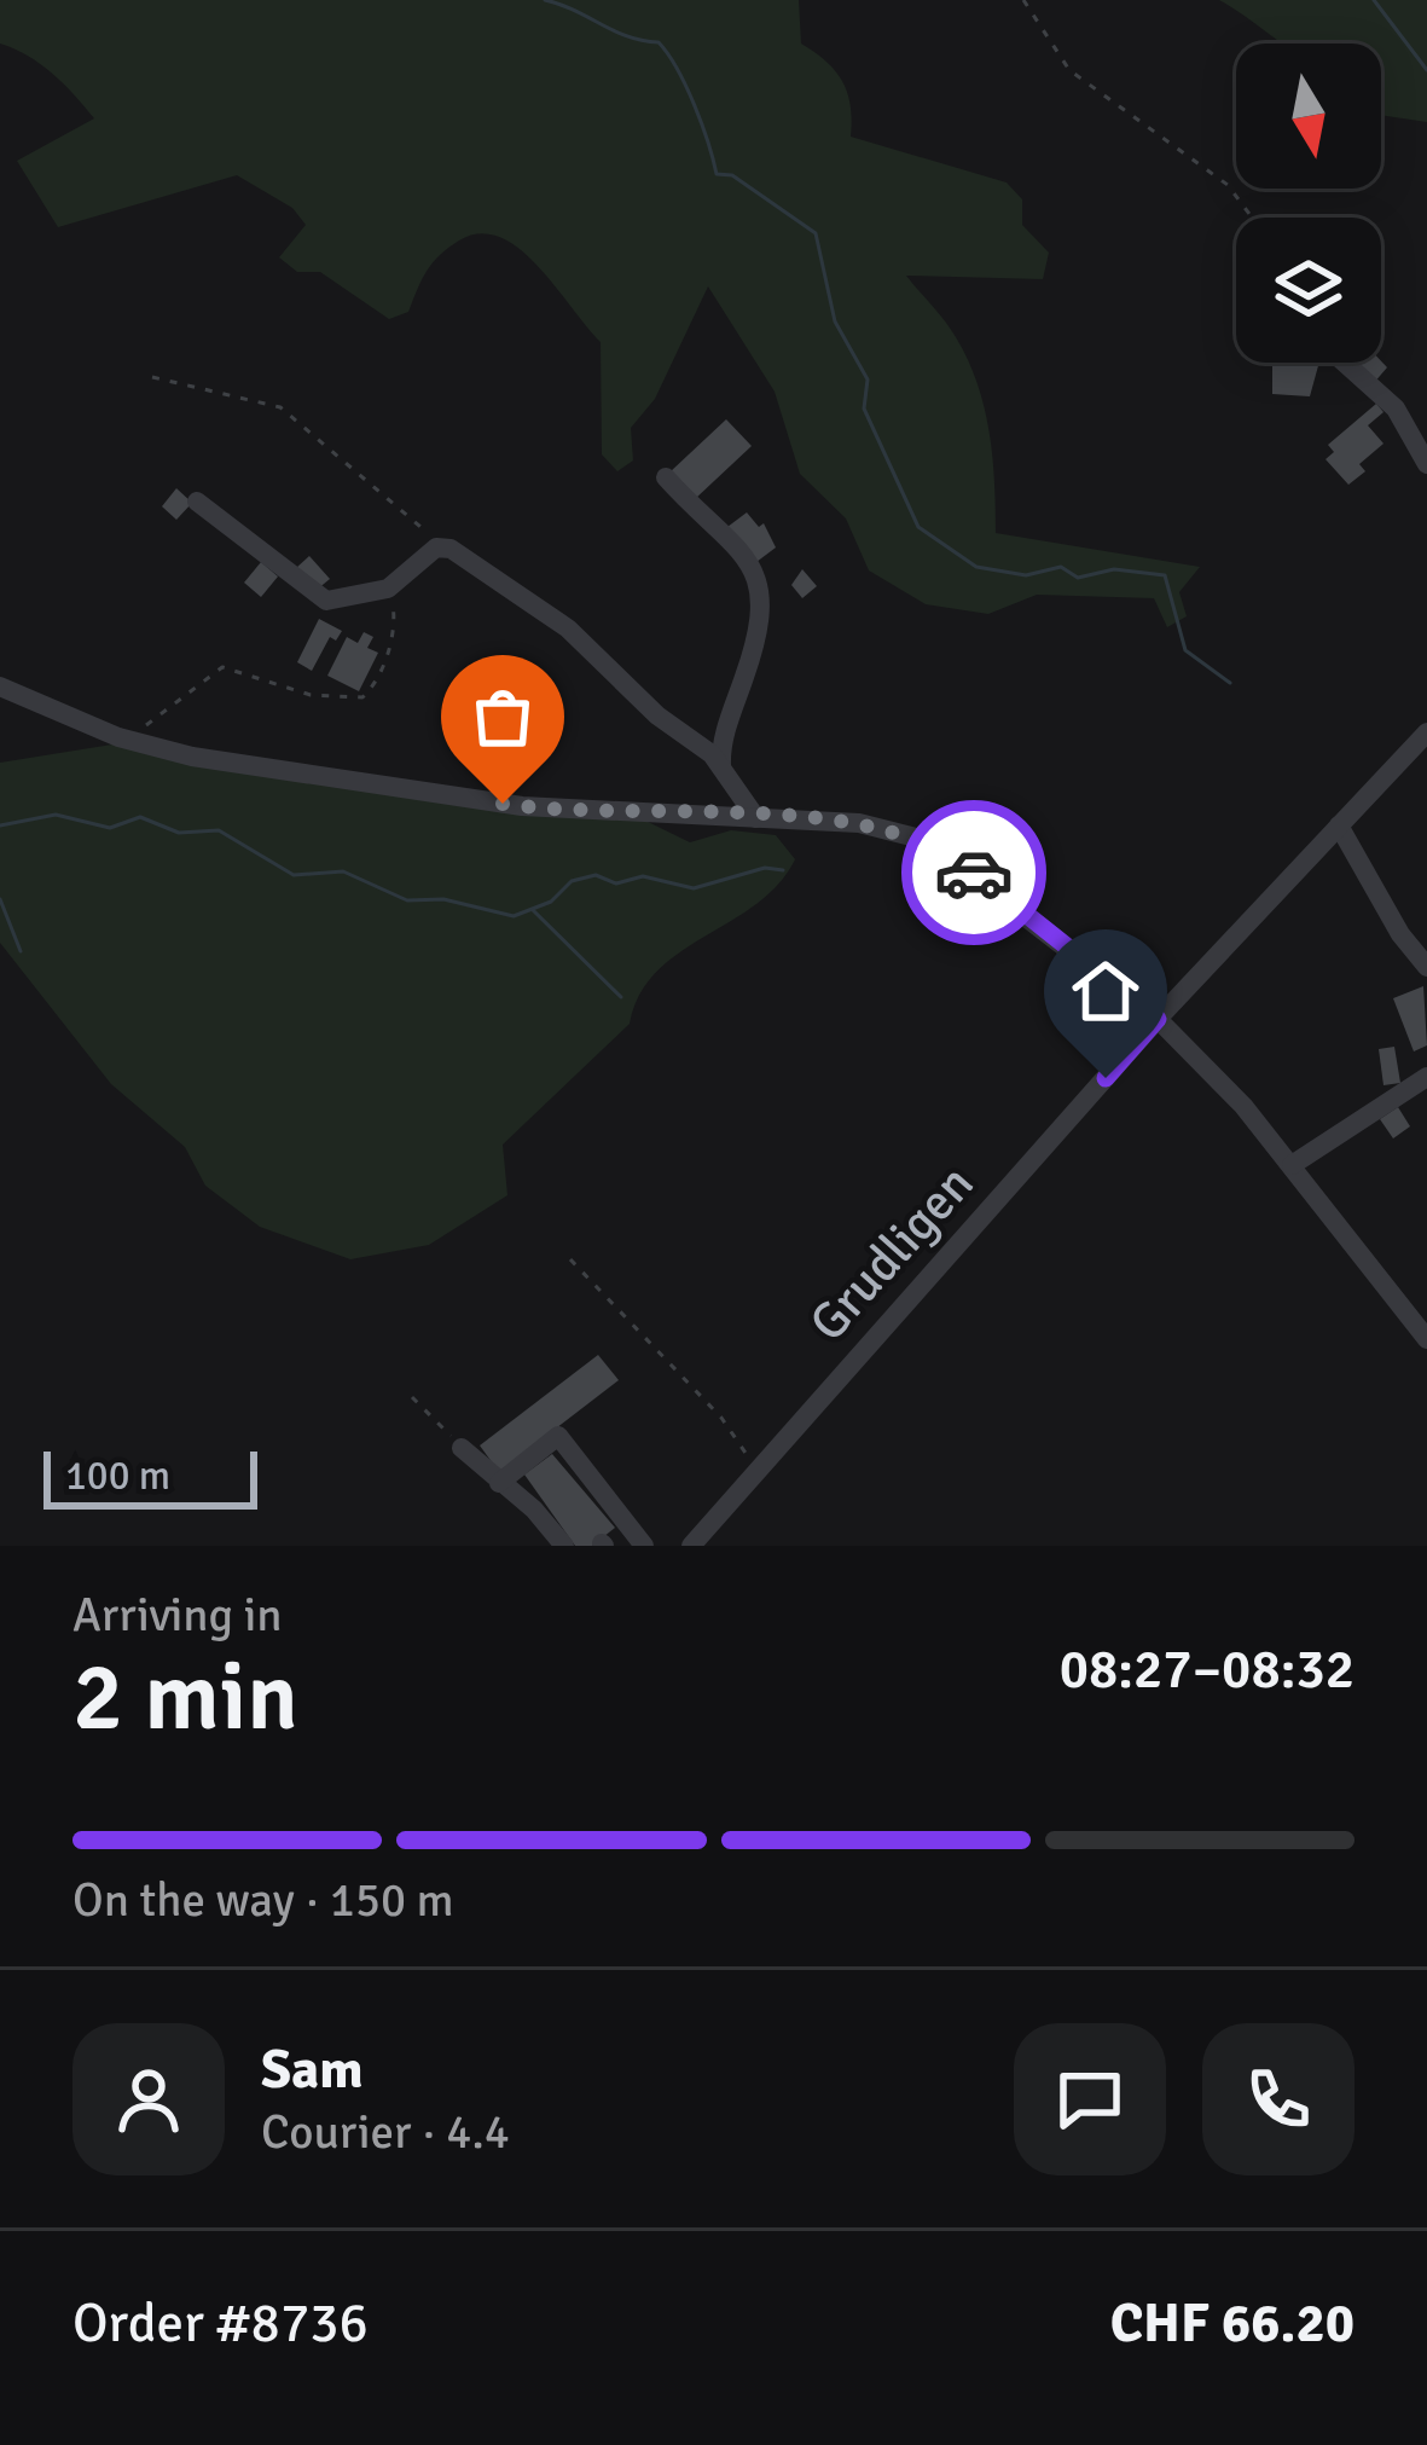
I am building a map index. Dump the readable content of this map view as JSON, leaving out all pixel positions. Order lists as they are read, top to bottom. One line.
{"streets":{"street":["Grudligen"]},"scale_bar":"100 m","north":"bottom","page":{"scale":"100 m","heading":["2 min","Arriving in","08:27–08:32"],"panel":["Sam","Courier · 4.4","Order #8736","CHF 66.20"],"bar":"On the way · 150 m"}}
